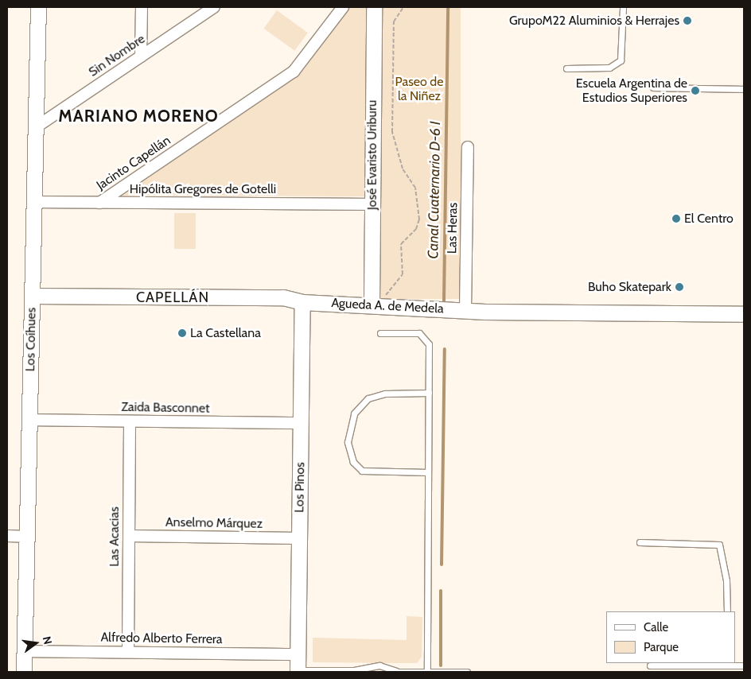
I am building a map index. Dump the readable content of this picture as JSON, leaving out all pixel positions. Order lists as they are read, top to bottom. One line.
{"streets":{"street":["Sin Nombre","José Evaristo Uriburu","Jacinto Capellán","Hipólita Gregores de Gotelli","Las Heras","Agueda A. de Medela","Los Coíhues","Zaida Basconnet","Los Pinos","Anselmo Márquez","Las Acacias","Alfredo Alberto Ferrera"]},"crossings":[["Sin Nombre","Los Coíhues"],["José Evaristo Uriburu","Hipólita Gregores de Gotelli"],["José Evaristo Uriburu","Agueda A. de Medela"],["Jacinto Capellán","Hipólita Gregores de Gotelli"],["Hipólita Gregores de Gotelli","Los Coíhues"],["Las Heras","Agueda A. de Medela"],["Agueda A. de Medela","Los Coíhues"],["Agueda A. de Medela","Los Pinos"],["Los Coíhues","Zaida Basconnet"],["Los Coíhues","Alfredo Alberto Ferrera"],["Zaida Basconnet","Los Pinos"],["Zaida Basconnet","Las Acacias"],["Los Pinos","Anselmo Márquez"],["Los Pinos","Alfredo Alberto Ferrera"],["Anselmo Márquez","Las Acacias"],["Las Acacias","Alfredo Alberto Ferrera"]],"districts":["MARIANO MORENO","CAPELLÁN"],"water":["Canal Cuaternario D-6 I"],"parks":["Paseo de la Niñez"],"places":["GrupoM22 Aluminios & Herrajes","Escuela Argentina de Estudios Superiores","El Centro","Buho Skatepark","La Castellana"],"legend":["Calle","Parque"],"north":"right"}
